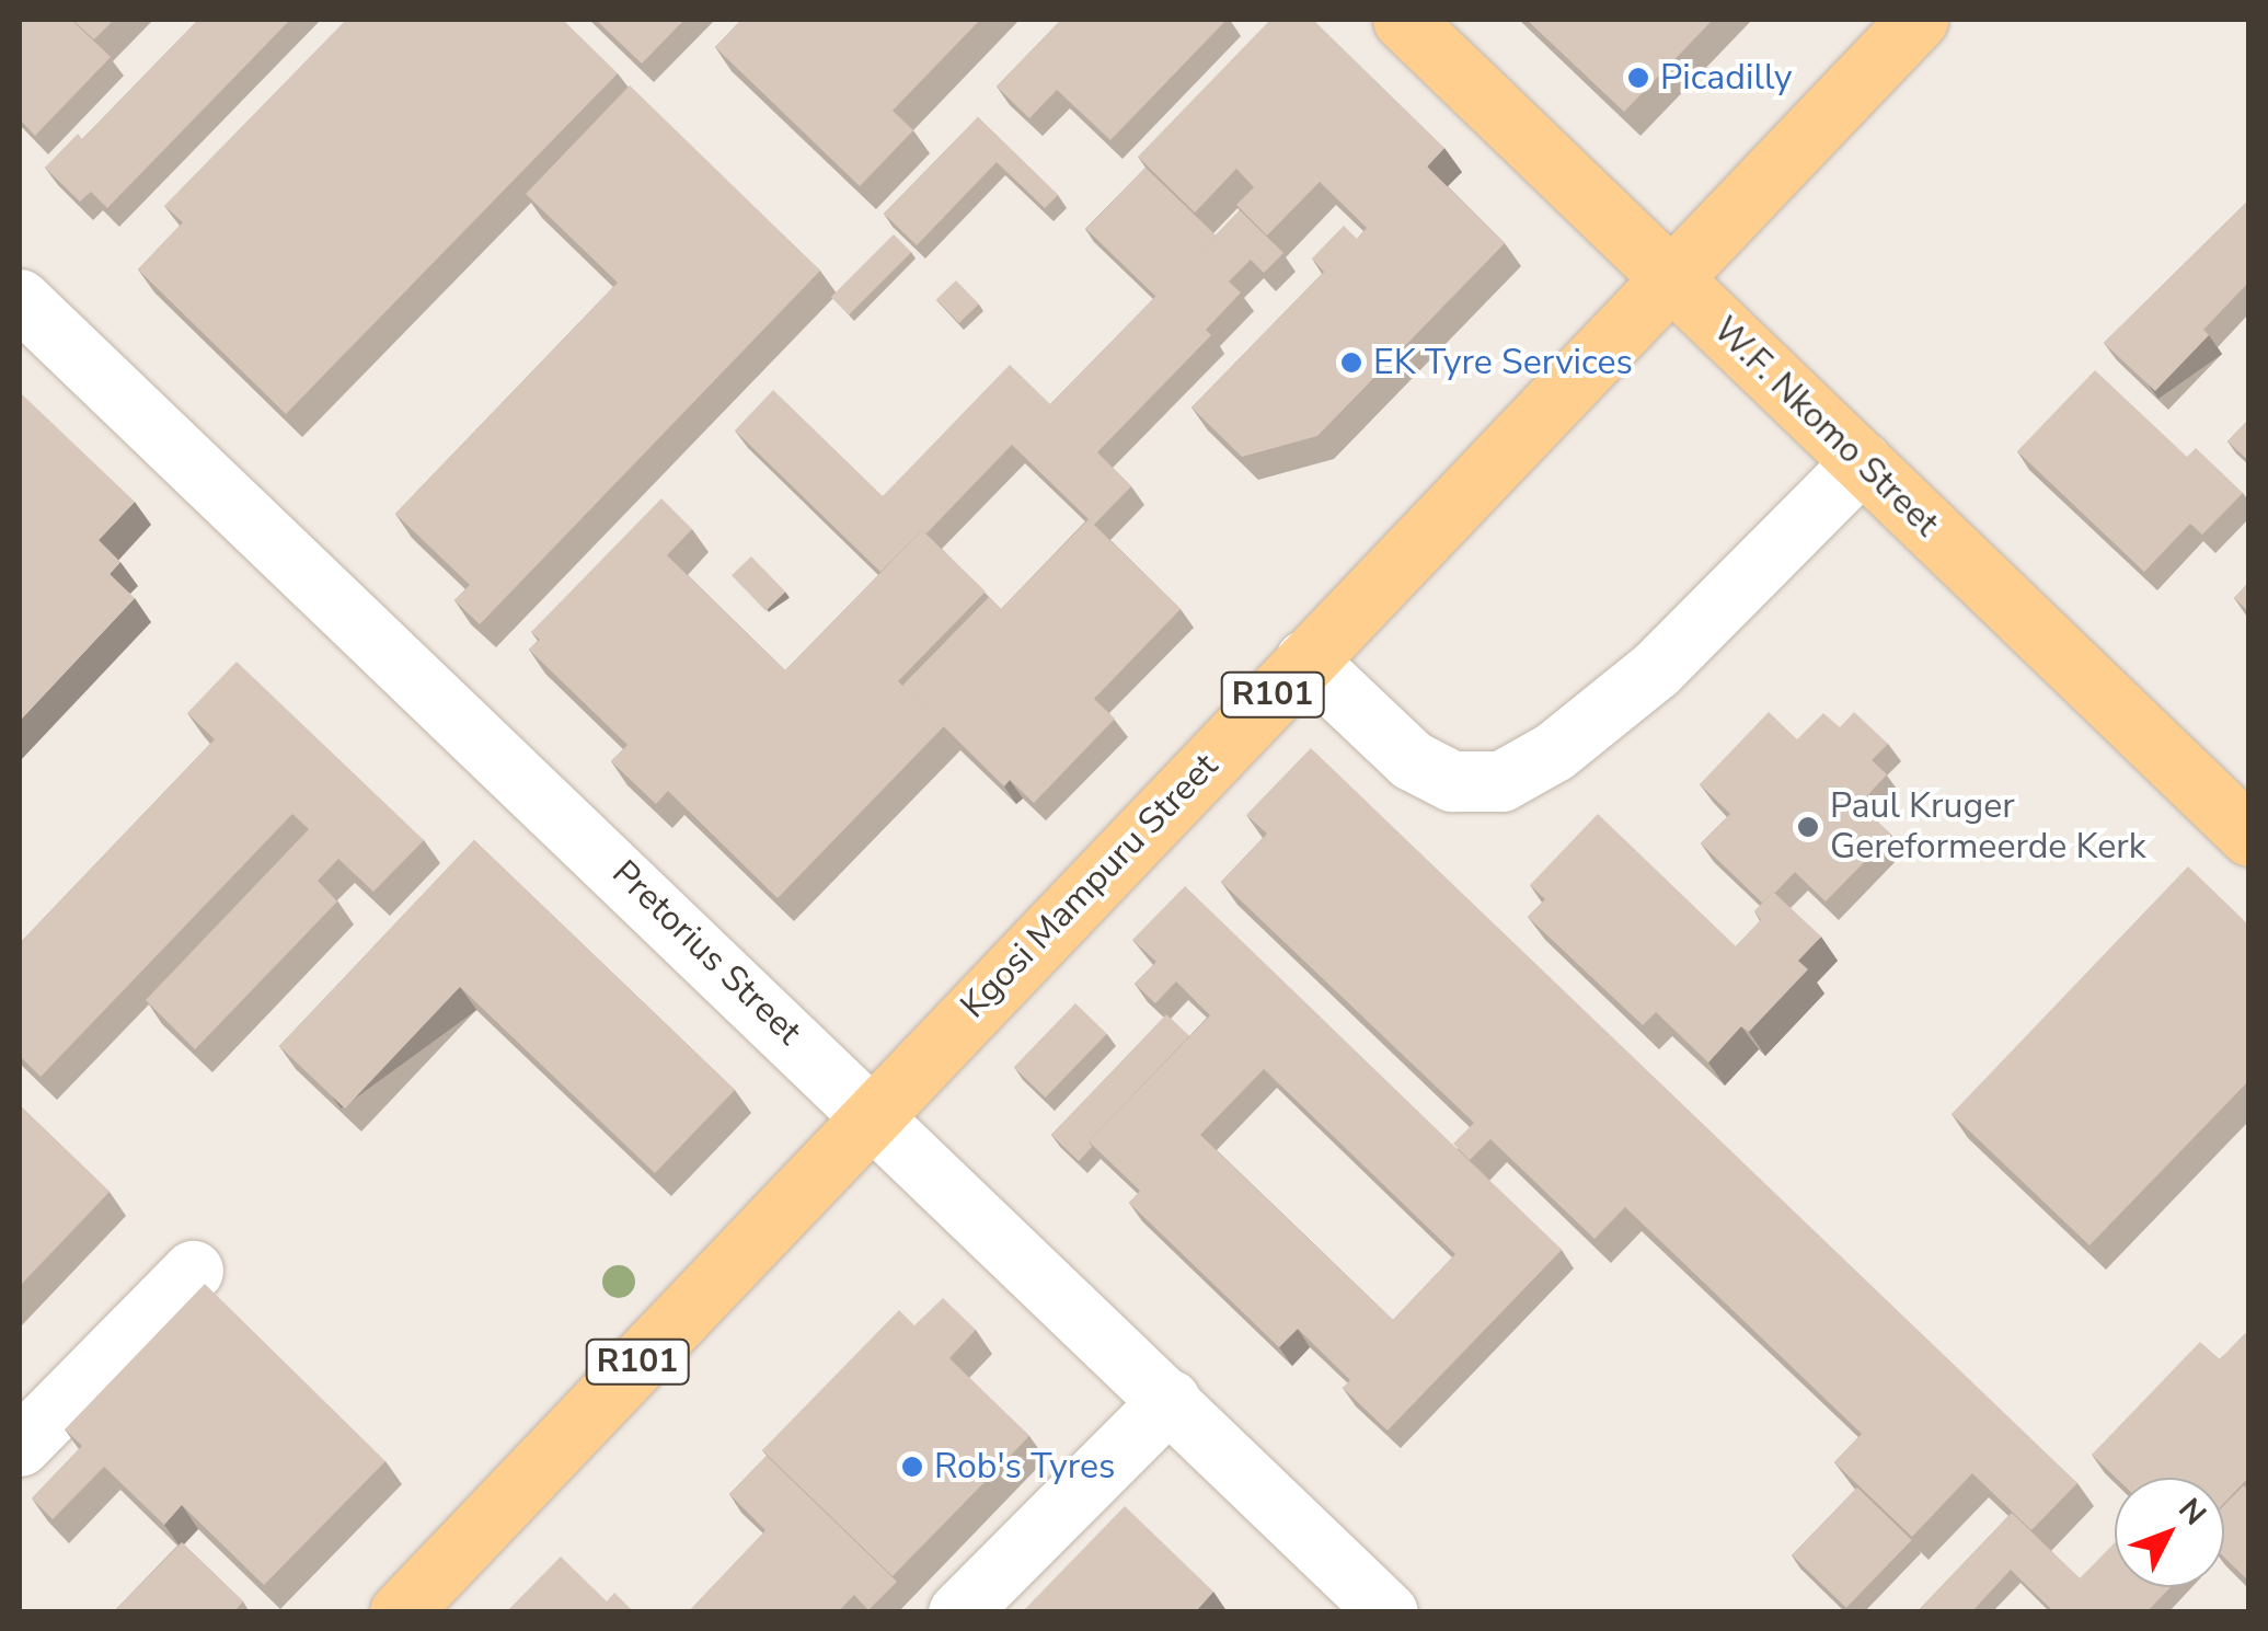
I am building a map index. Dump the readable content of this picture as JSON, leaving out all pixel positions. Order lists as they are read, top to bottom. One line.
{"streets":{"main road":["W.F. Nkomo Street","R101","Kgosi Mampuru Street"],"street":["Pretorius Street"]},"crossings":[["W.F. Nkomo Street","Kgosi Mampuru Street"],["Kgosi Mampuru Street","Pretorius Street"]],"places":["Picadilly","EK Tyre Services","Paul Kruger Gereformeerde Kerk","Rob's Tyres"],"north":"top right"}
